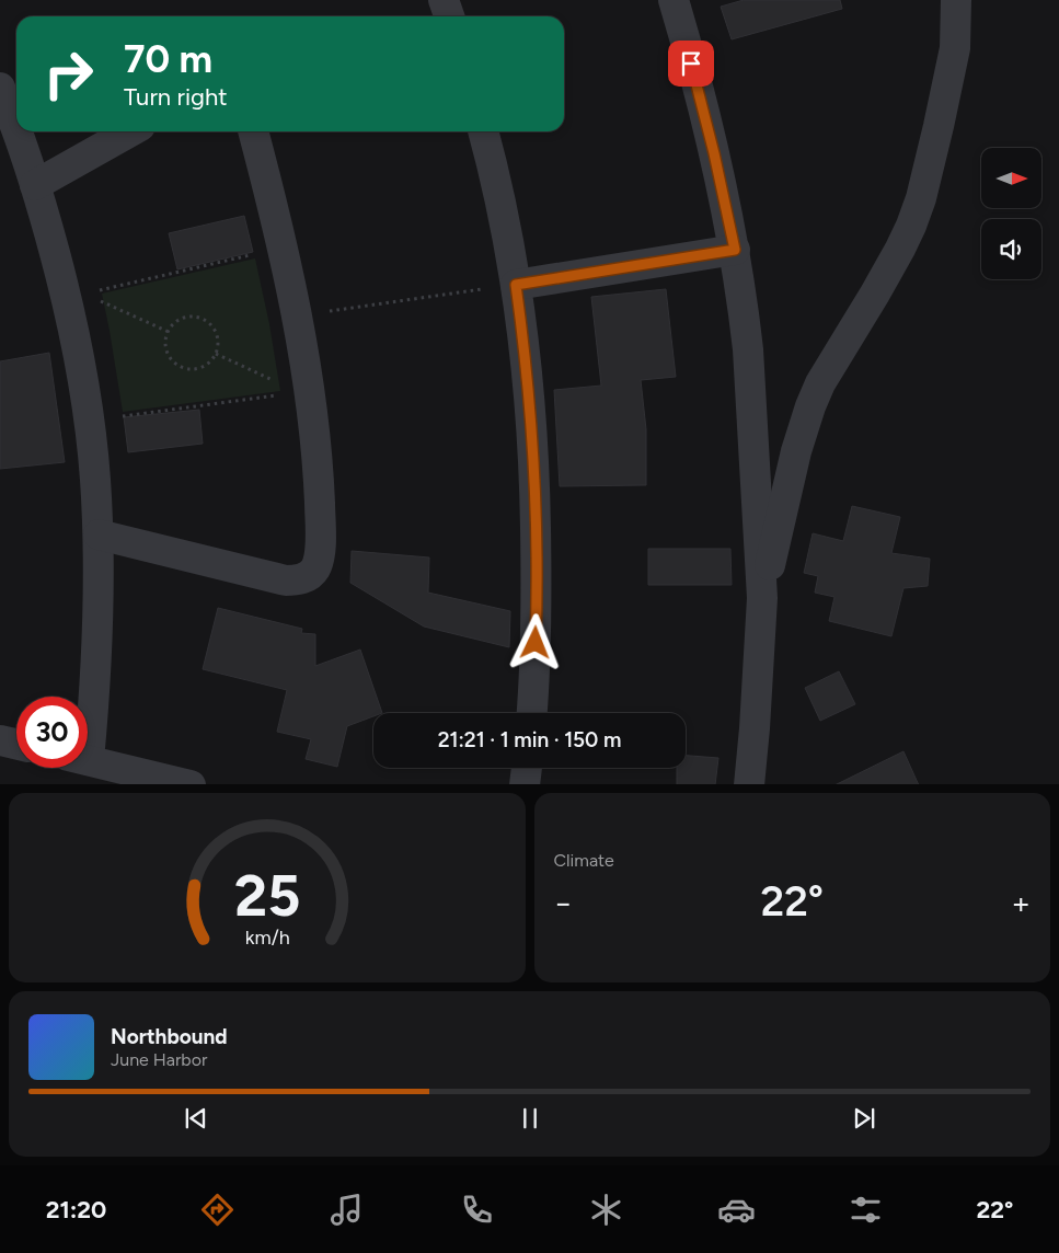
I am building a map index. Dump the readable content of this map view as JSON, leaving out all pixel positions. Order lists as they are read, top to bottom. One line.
{"north":"right","page":{"turn":["70 m","Turn right"],"limit":"30","trip":"21:21 · 1 min · 150 m","tile":"Climate","heat":["−","22°","+"],"song":["Northbound","June Harbor"],"tabs":["21:20","22°"],"gauge":["25","km/h"]}}
